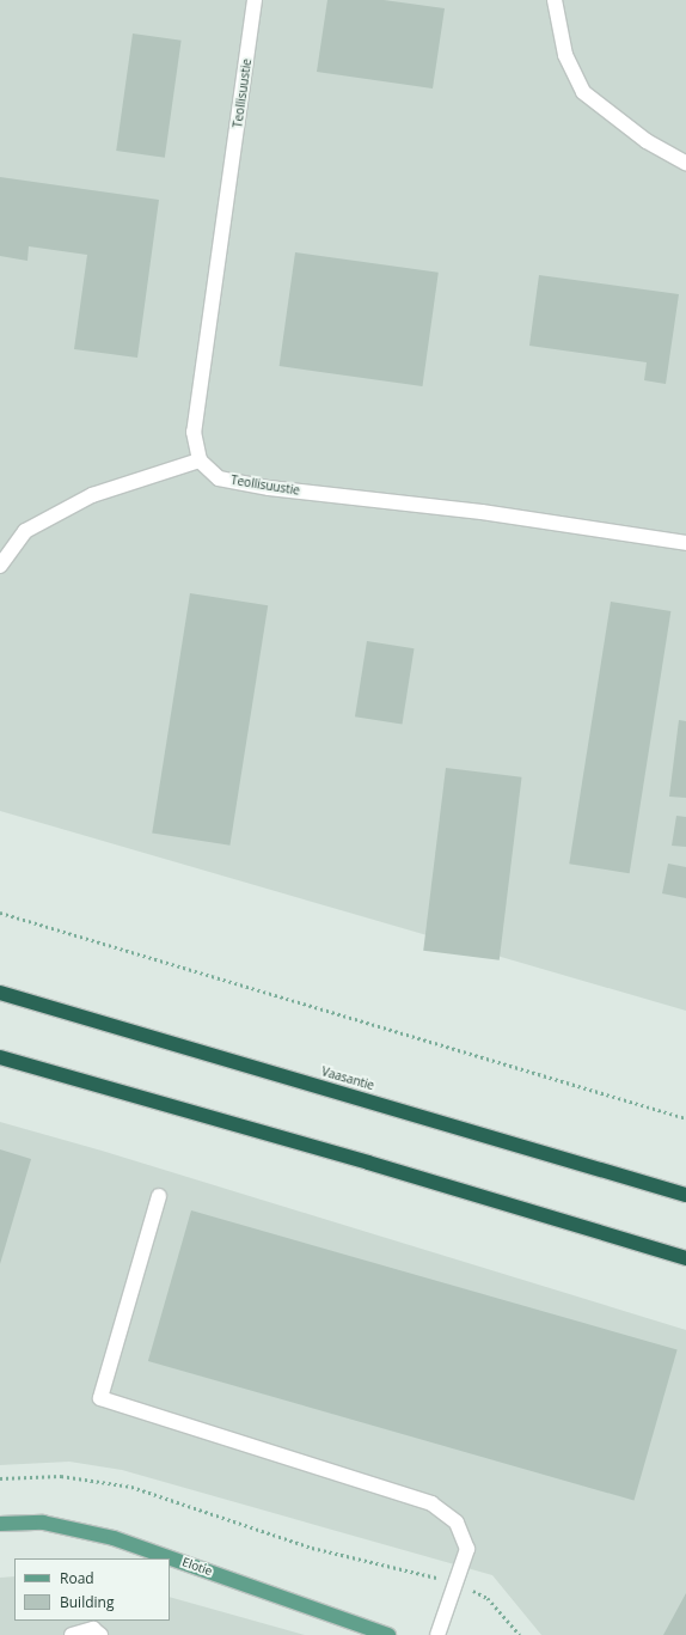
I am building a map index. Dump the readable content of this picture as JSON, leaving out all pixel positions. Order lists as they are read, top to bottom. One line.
{"streets":{"highway":["Vaasantie"],"main road":["Elotie"],"street":["Teollisuustie"]},"legend":["Road","Building"]}
